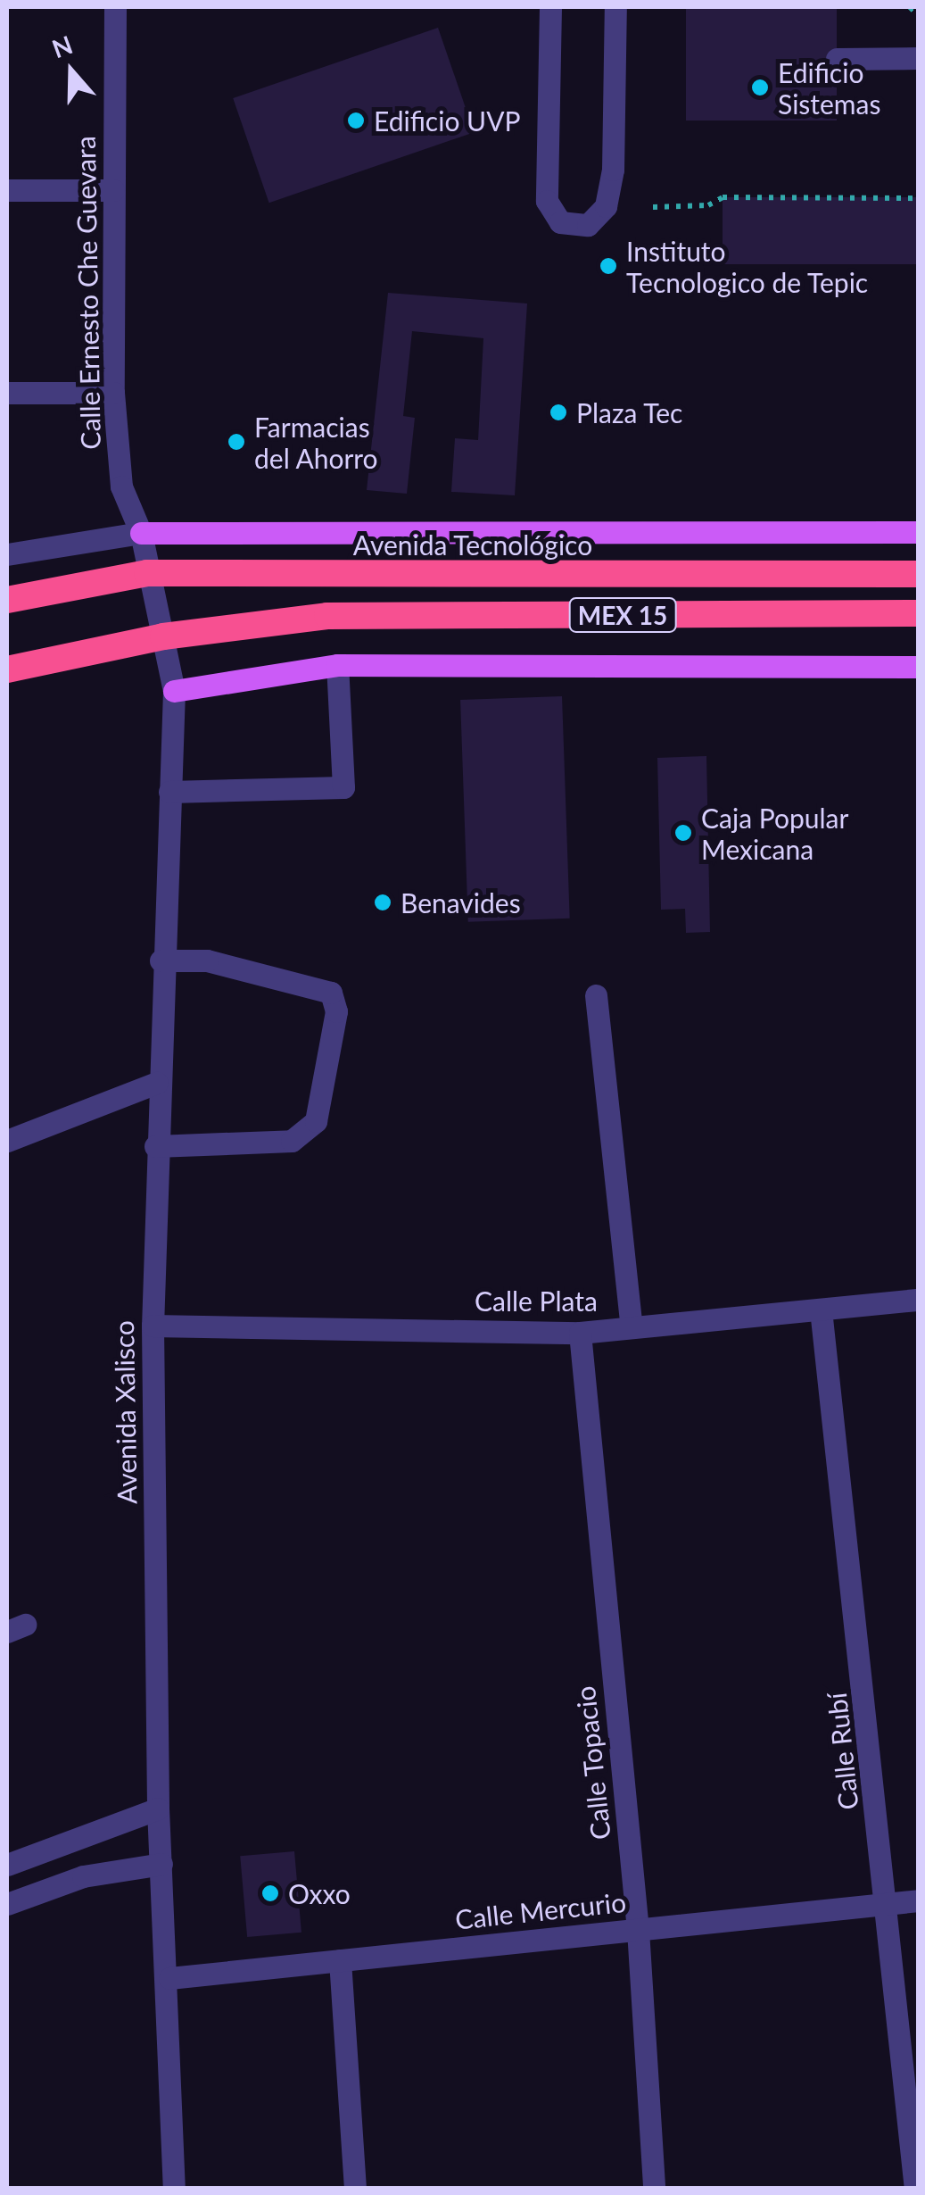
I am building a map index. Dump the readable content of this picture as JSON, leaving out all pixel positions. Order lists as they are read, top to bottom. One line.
{"streets":{"highway":["Avenida Tecnológico","MEX 15"],"street":["Calle Ernesto Che Guevara","Calle Plata","Avenida Xalisco","Calle Rubí","Calle Topacio","Calle Mercurio"]},"crossings":[["Calle Ernesto Che Guevara","Avenida Tecnológico"],["Calle Ernesto Che Guevara","MEX 15"],["Calle Ernesto Che Guevara","Avenida Xalisco"],["MEX 15","Avenida Xalisco"],["Calle Plata","Avenida Xalisco"],["Calle Plata","Calle Rubí"],["Calle Plata","Calle Topacio"],["Avenida Xalisco","Calle Mercurio"],["Calle Rubí","Calle Mercurio"],["Calle Topacio","Calle Mercurio"]],"places":["Edificio Sistemas","Edificio UVP","Instituto Tecnologico de Tepic","Plaza Tec","Farmacias del Ahorro","Caja Popular Mexicana","Benavides","Oxxo"],"north":"top"}
